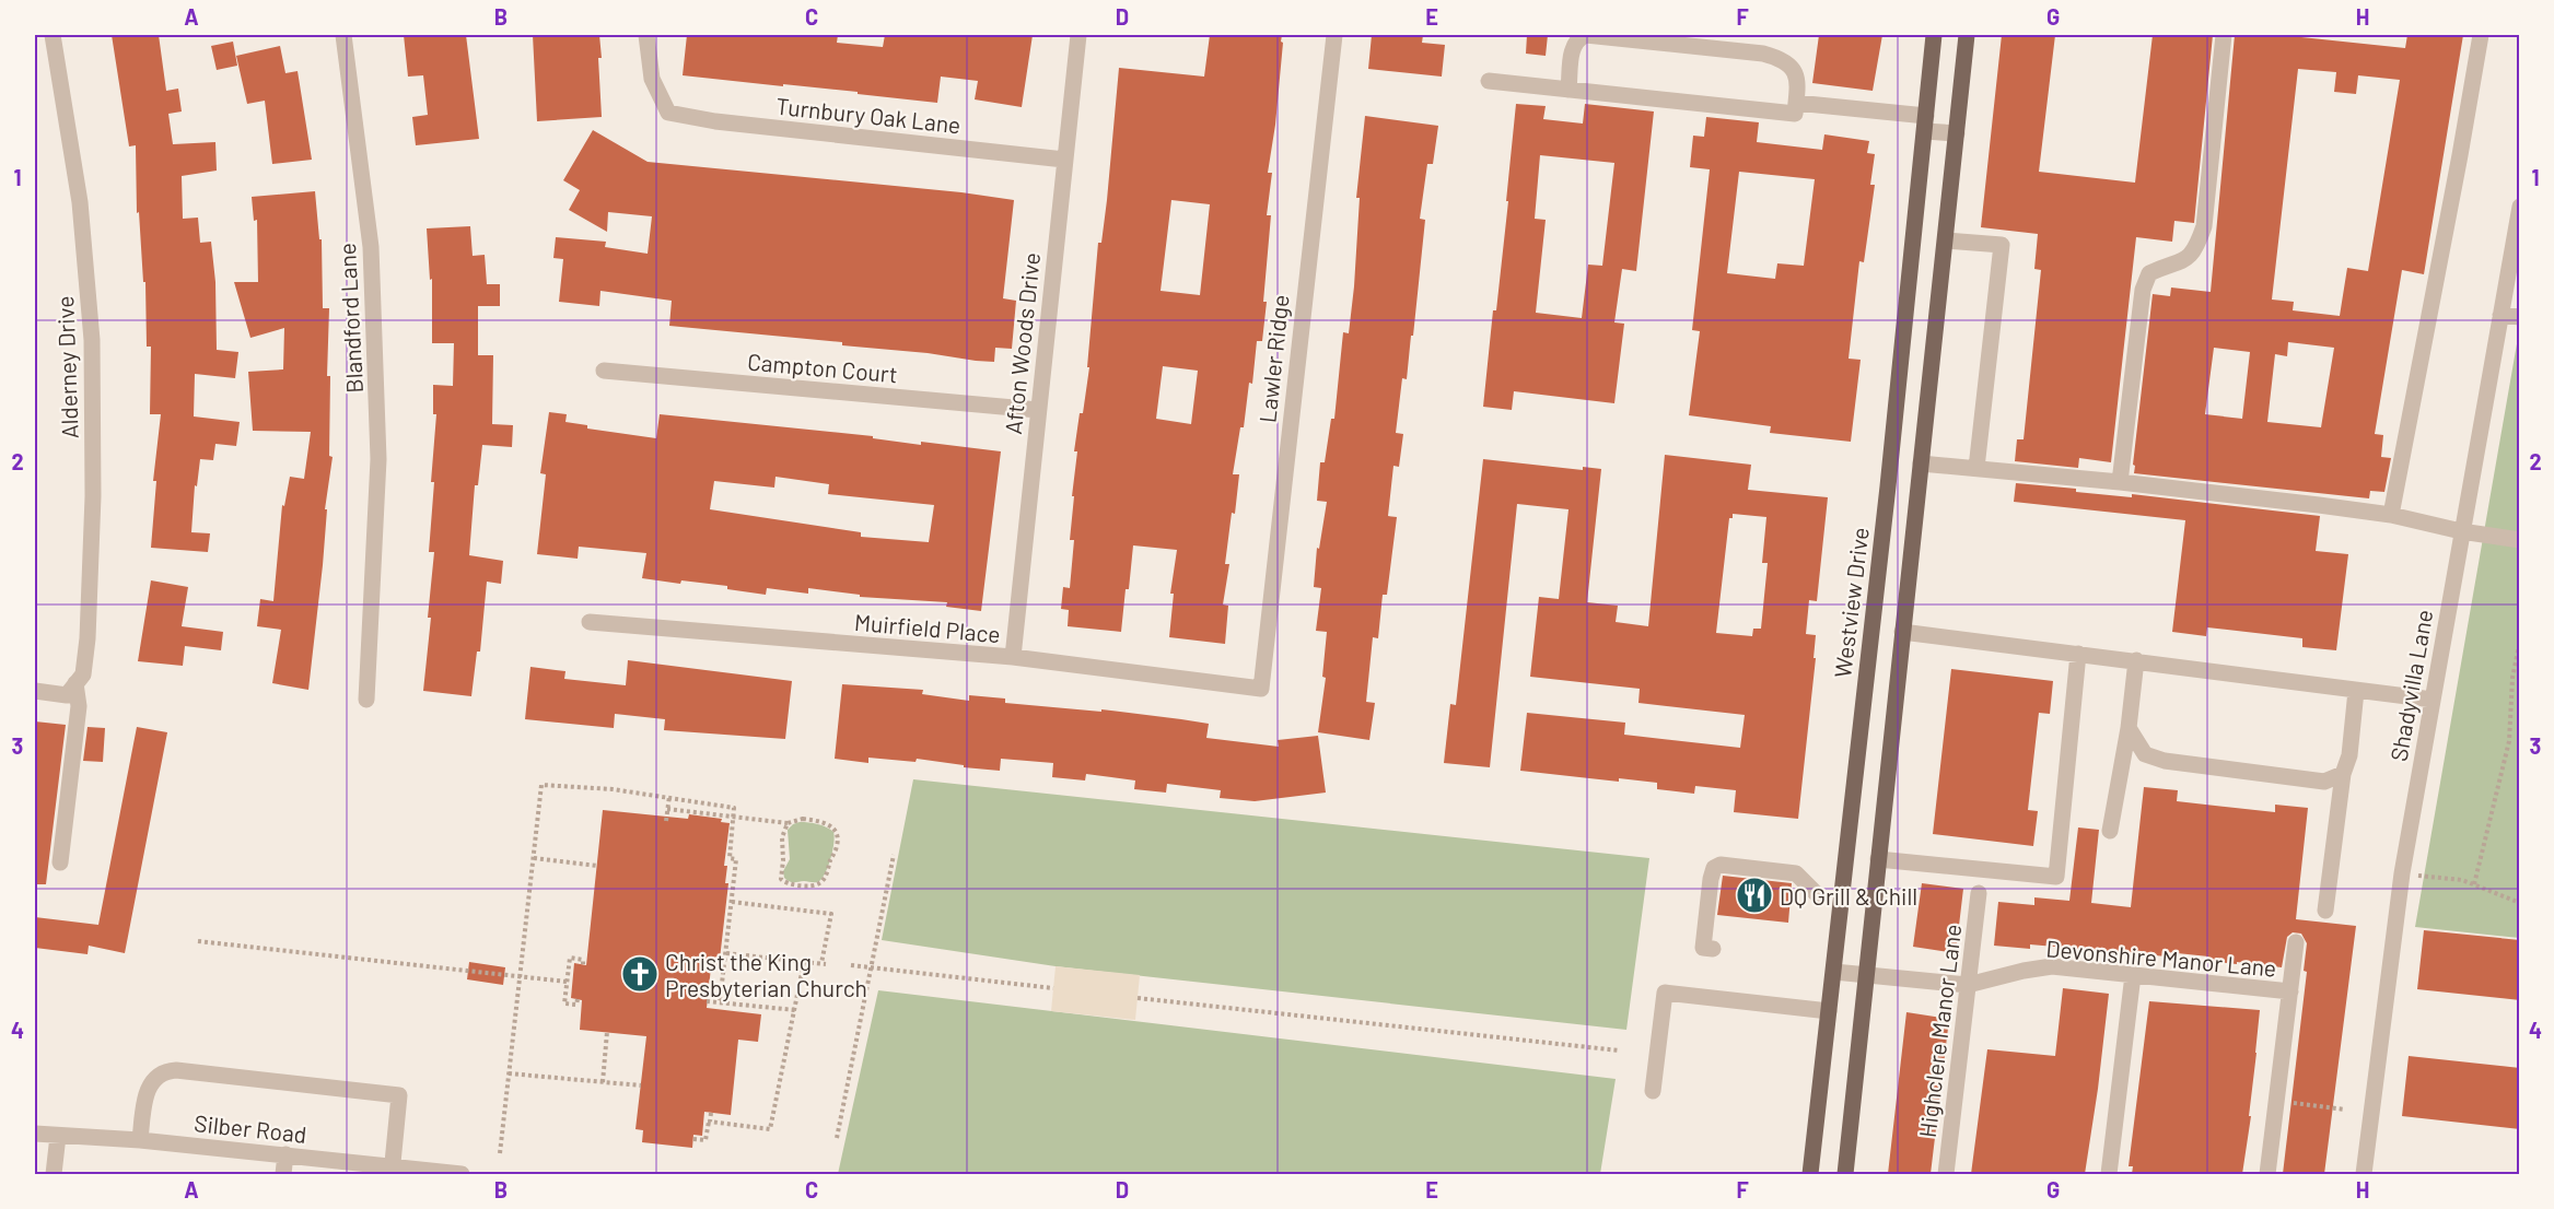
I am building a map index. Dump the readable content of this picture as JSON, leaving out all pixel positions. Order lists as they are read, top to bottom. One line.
{"streets":{"main road":["Westview Drive"],"street":["Turnbury Oak Lane","Blandford Lane","Afton Woods Drive","Lawler Ridge","Alderney Drive","Campton Court","Muirfield Place","Shadyvilla Lane","Devonshire Manor Lane","Highclere Manor Lane","Silber Road"]},"crossings":[["Turnbury Oak Lane","Afton Woods Drive"],["Afton Woods Drive","Campton Court"],["Afton Woods Drive","Muirfield Place"],["Lawler Ridge","Muirfield Place"],["Westview Drive","Devonshire Manor Lane"],["Devonshire Manor Lane","Highclere Manor Lane"]],"places":{"restaurant":["DQ Grill & Chill"],"church":["Christ the King Presbyterian Church"]},"grid":{"columns":["A","B","C","D","E","F","G","H"],"rows":["1","2","3","4"]}}
